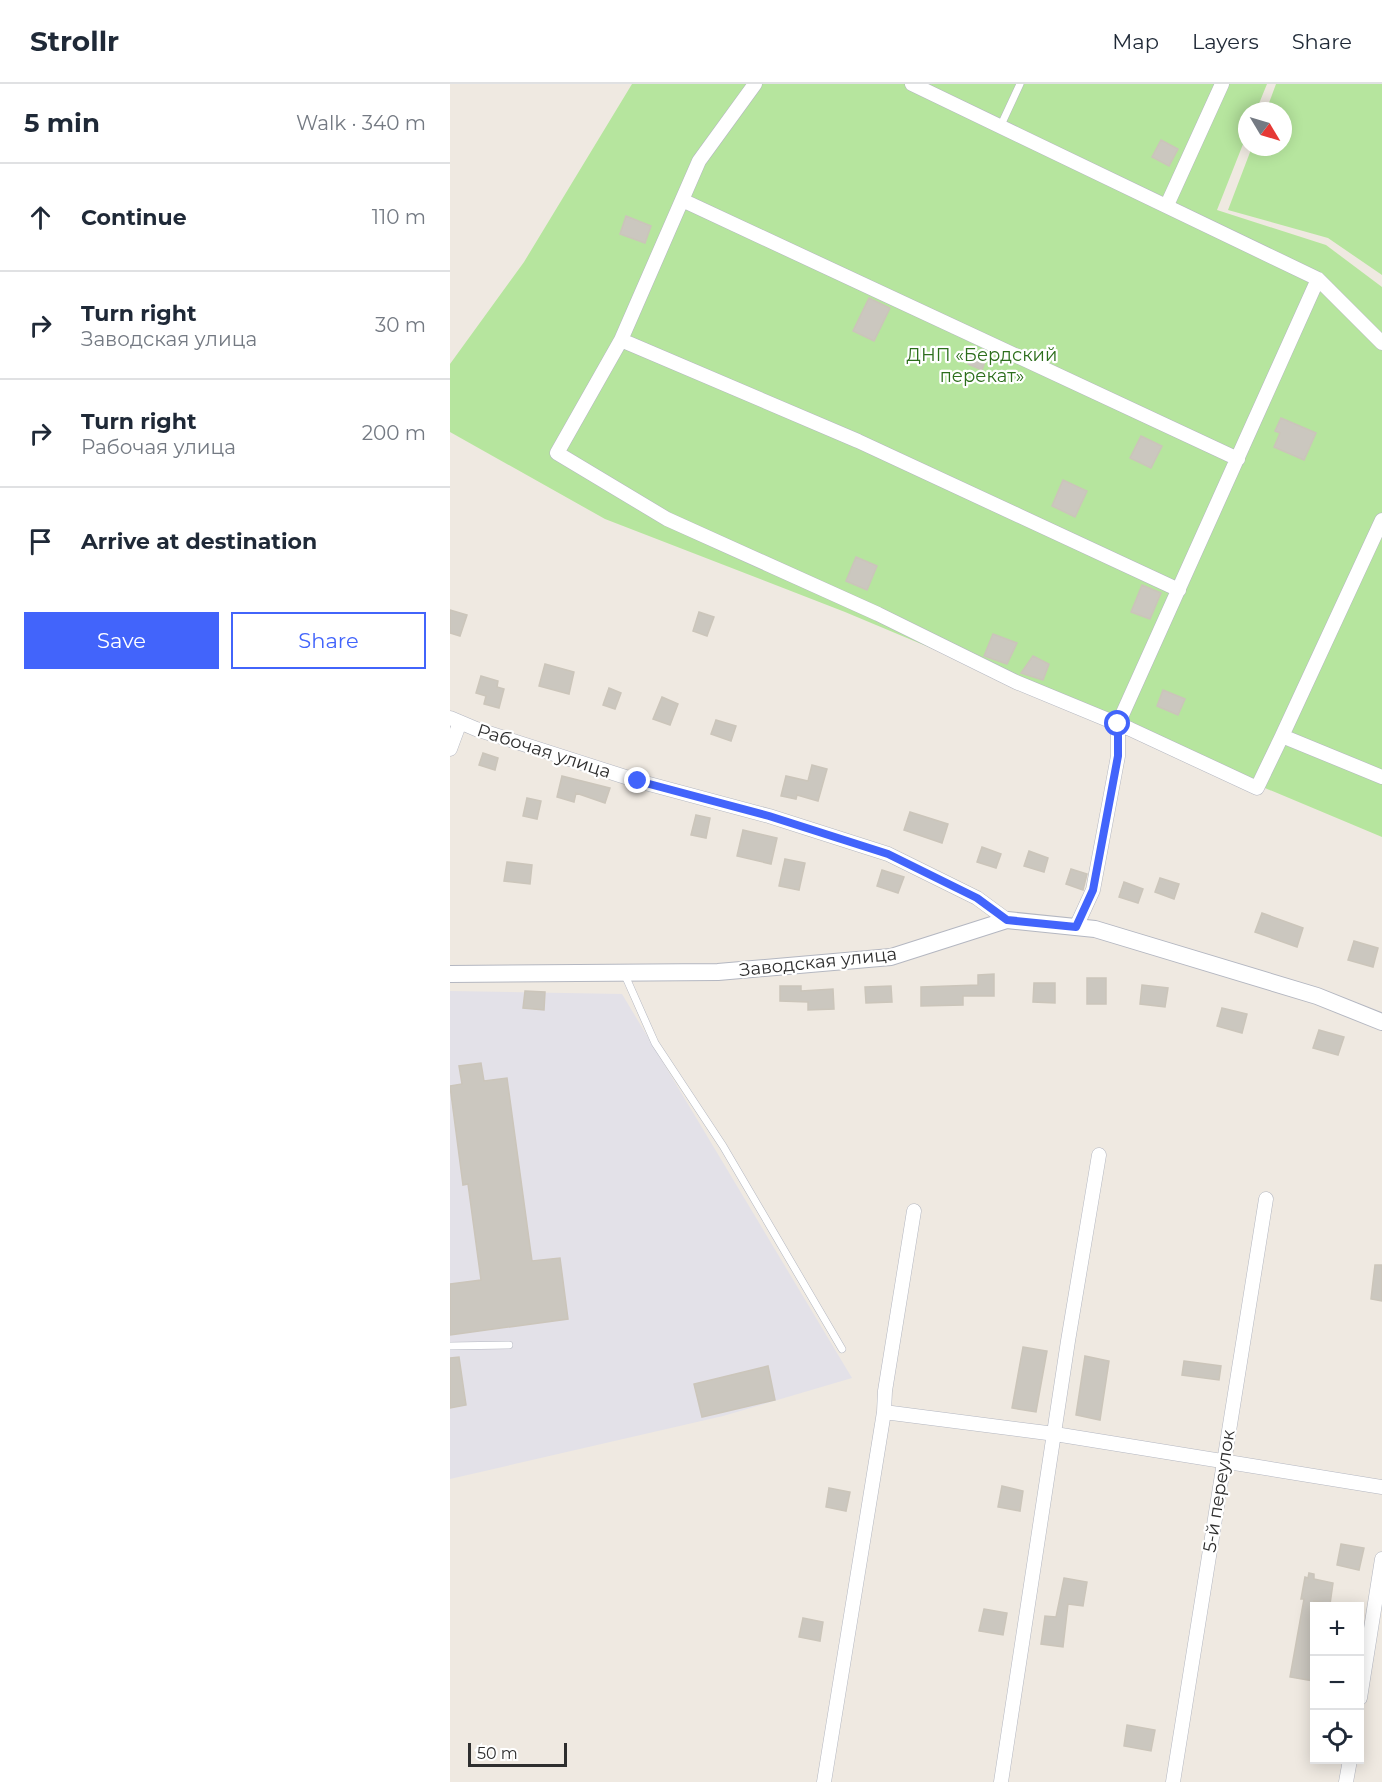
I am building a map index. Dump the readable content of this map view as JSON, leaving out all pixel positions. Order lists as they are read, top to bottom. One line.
{"streets":{"street":["Рабочая улица","Заводская улица","5-й переулок"]},"crossings":[["Рабочая улица","Заводская улица"]],"parks":["ДНП «Бердский перекат»"],"scale_bar":"50 m","north":"bottom right","page":{"header":"Strollr","nav":["Map","Layers","Share"],"heading":["5 min","Walk · 340 m"],"list":[["Continue","110 m"],["Turn right","Заводская улица","30 m"],["Turn right","Рабочая улица","200 m"],"Arrive at destination"],"buttons":["Save","Share"],"map_buttons":["+","−"],"scale":"50 m"}}
